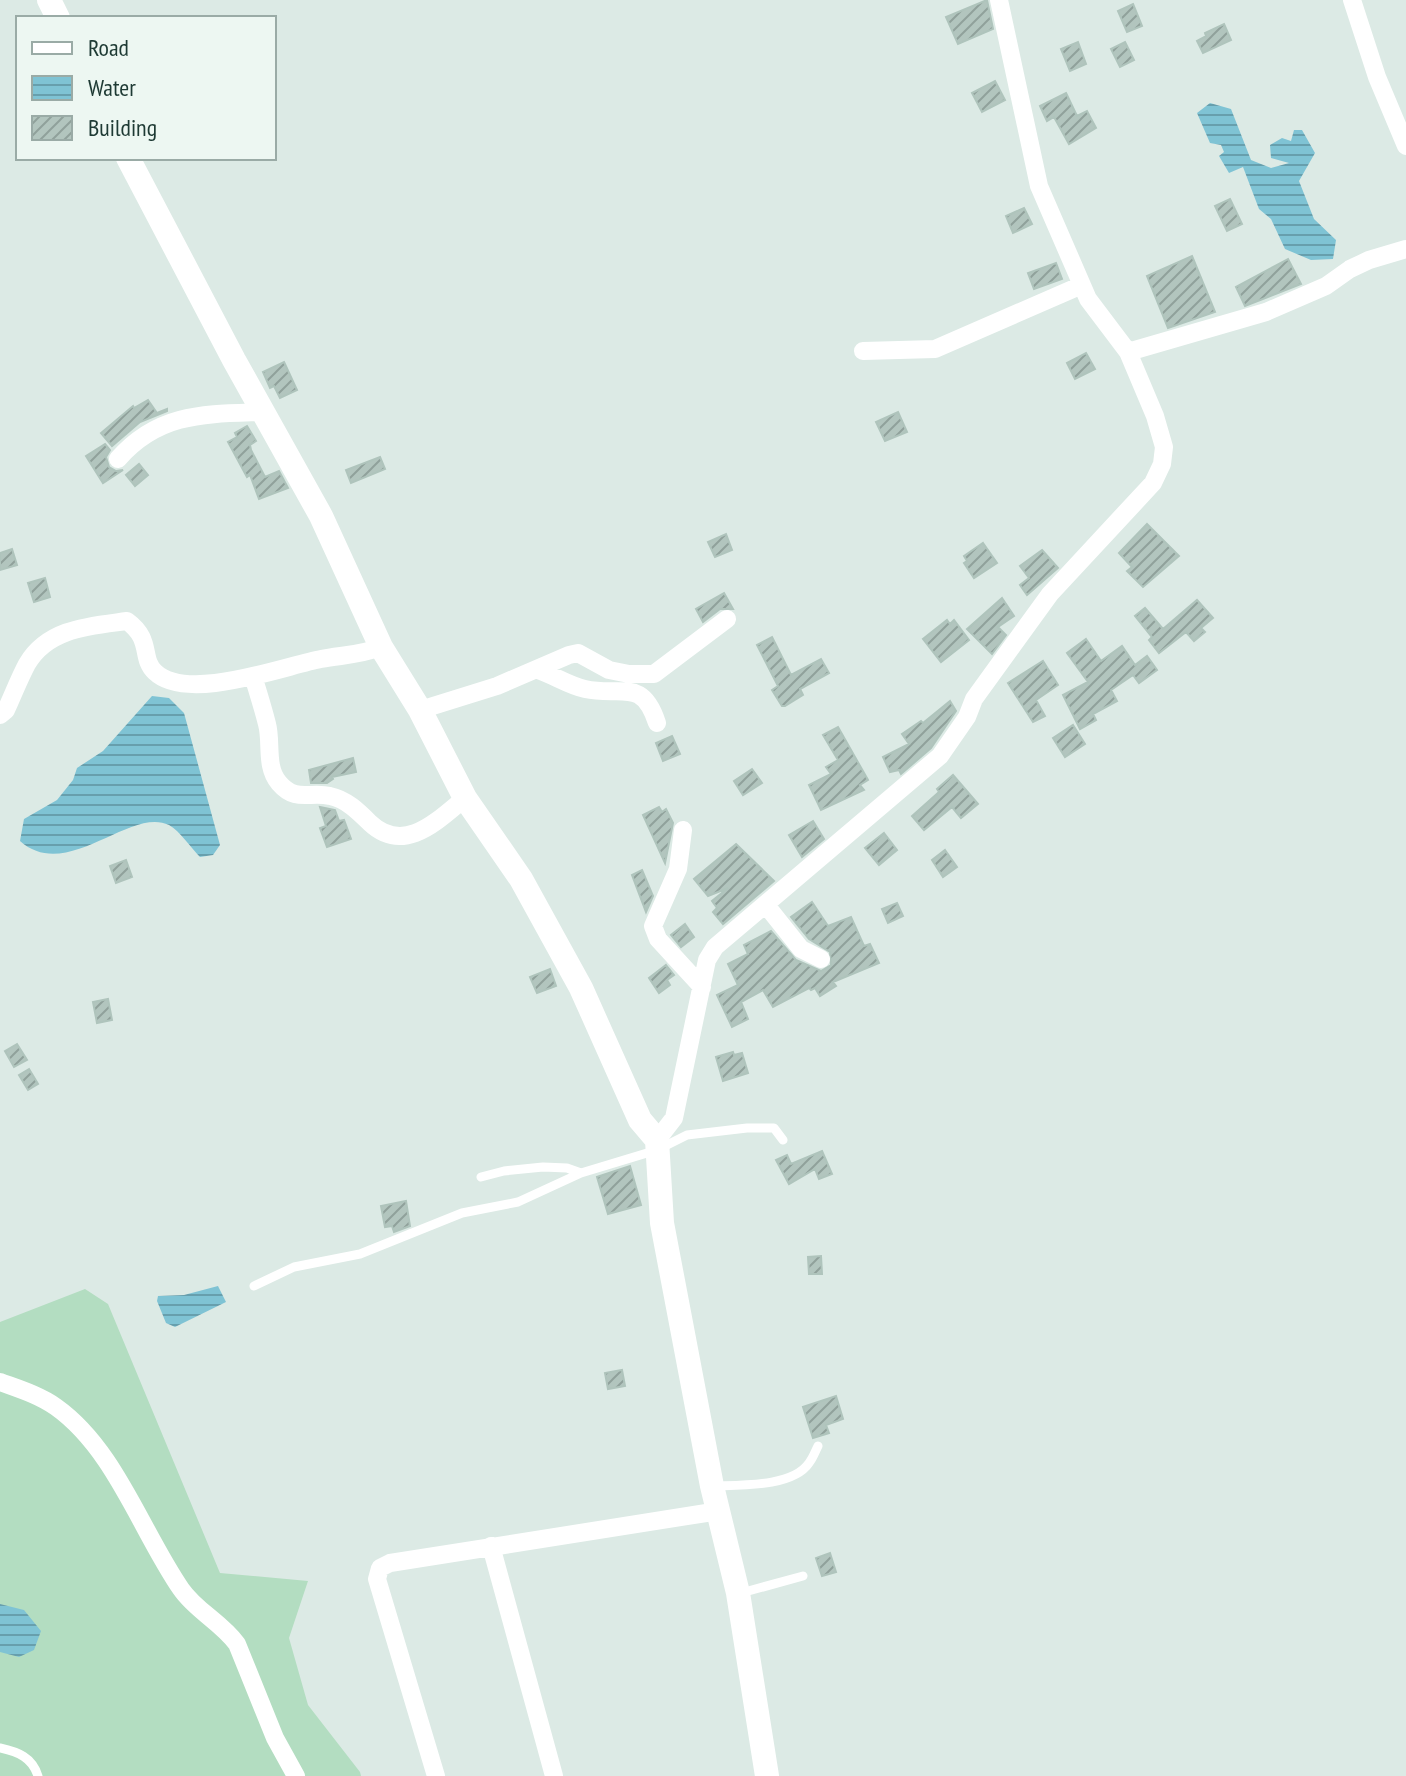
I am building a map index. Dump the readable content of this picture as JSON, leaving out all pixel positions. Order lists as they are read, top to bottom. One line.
{"legend":["Road","Water","Building"]}
